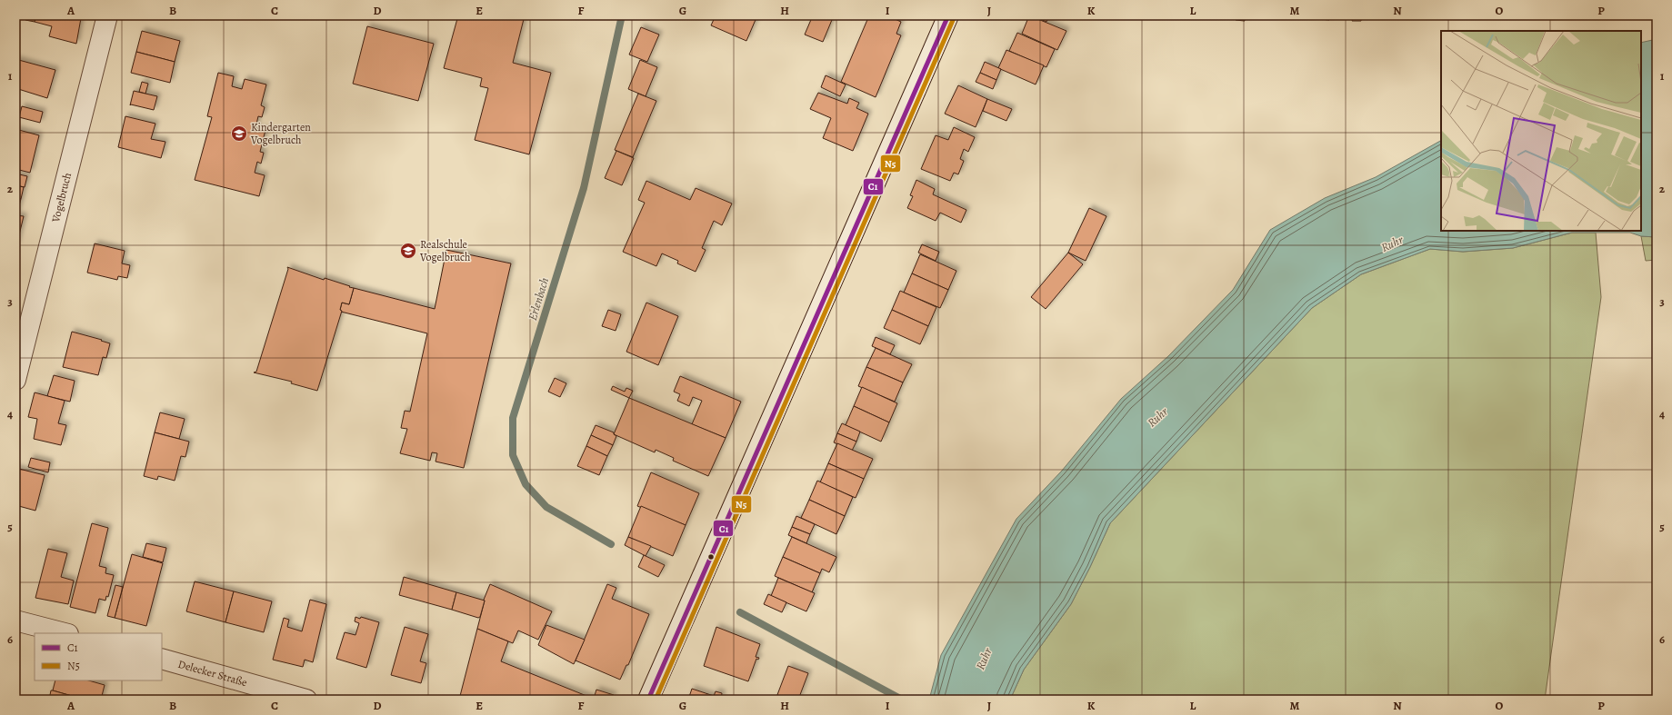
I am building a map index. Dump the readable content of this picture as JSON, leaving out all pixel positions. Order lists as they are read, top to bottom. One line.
{"streets":{"street":["Vogelbruch","Delecker Straße"]},"water":["Ruhr","Erlenbach"],"places":{"school or university":["Kindergarten Vogelbruch","Realschule Vogelbruch"]},"lines":["transit line C1","transit line N5"],"legend":["C1","N5"],"grid":{"columns":["A","B","C","D","E","F","G","H","I","J","K","L","M","N","O","P"],"rows":["1","2","3","4","5","6"]}}
